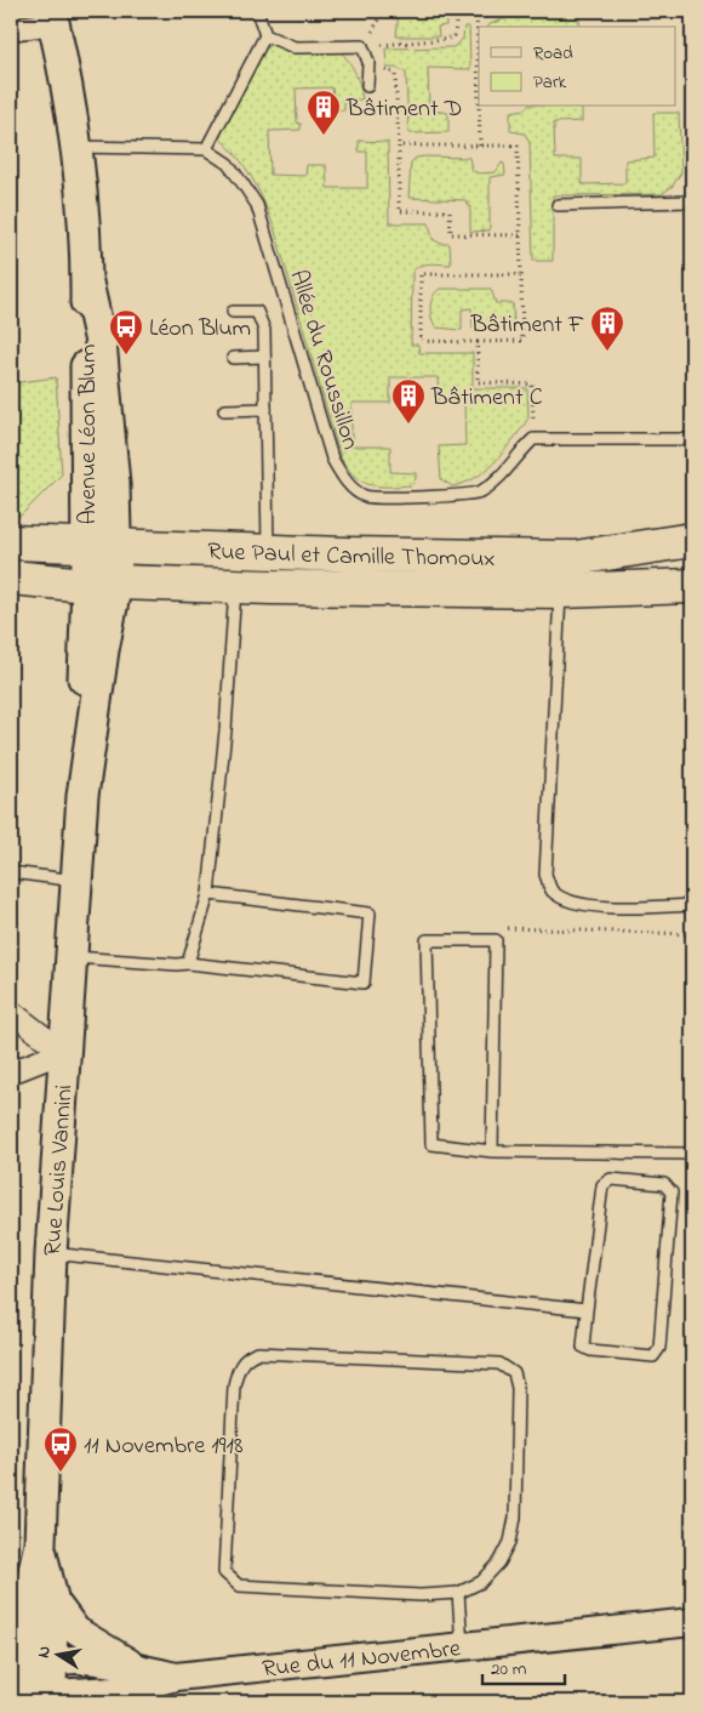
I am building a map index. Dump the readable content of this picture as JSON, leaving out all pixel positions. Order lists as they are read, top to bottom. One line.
{"streets":{"main road":["Avenue Léon Blum","Rue Paul et Camille Thomoux","Rue Louis Vannini"],"street":["Rue du 11 Novembre"],"lane":["Allée du Roussillon"]},"crossings":[["Avenue Léon Blum","Rue Paul et Camille Thomoux"],["Avenue Léon Blum","Rue Louis Vannini"],["Rue Paul et Camille Thomoux","Rue Louis Vannini"],["Rue Louis Vannini","Rue du 11 Novembre"]],"places":{"building":["Bâtiment D","Bâtiment F","Bâtiment C"],"bus stop":["Léon Blum","11 Novembre 1918"]},"legend":["Road","Park"],"scale_bar":"20 m","north":"left"}
